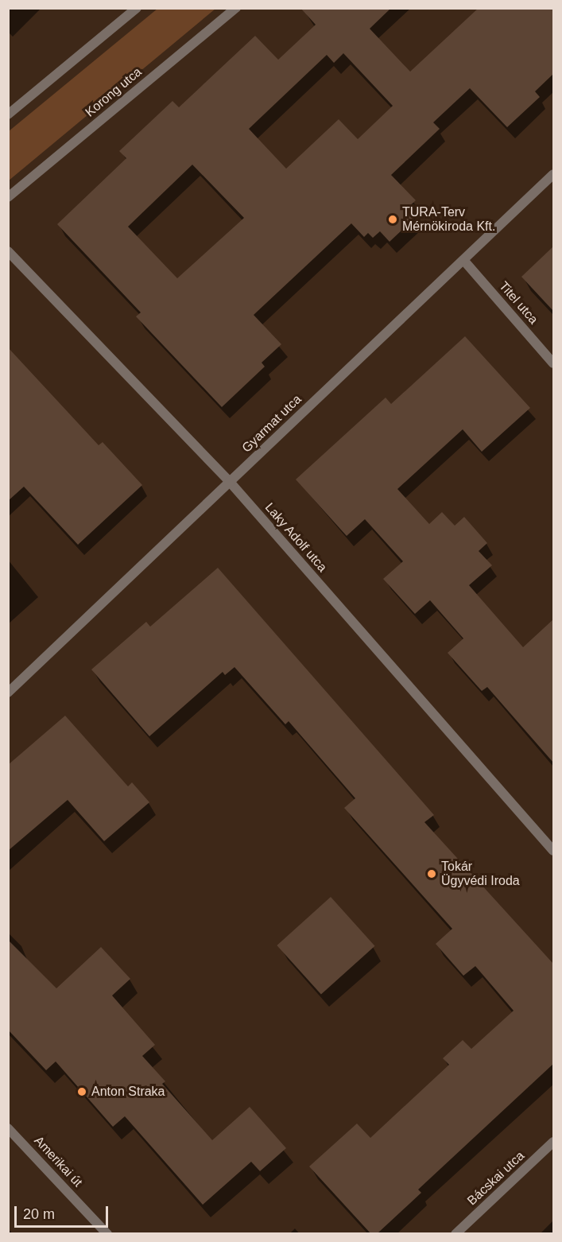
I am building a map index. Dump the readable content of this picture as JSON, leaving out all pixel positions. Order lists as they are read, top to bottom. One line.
{"streets":{"street":["Korong utca","Titel utca","Gyarmat utca","Laky Adolf utca","Amerikai út","Bácskai utca"]},"crossings":[["Titel utca","Gyarmat utca"],["Gyarmat utca","Laky Adolf utca"]],"places":["TURA-Terv Mérnökiroda Kft.","Tokár Ügyvédi Iroda","Anton Straka"],"scale_bar":"20 m"}
